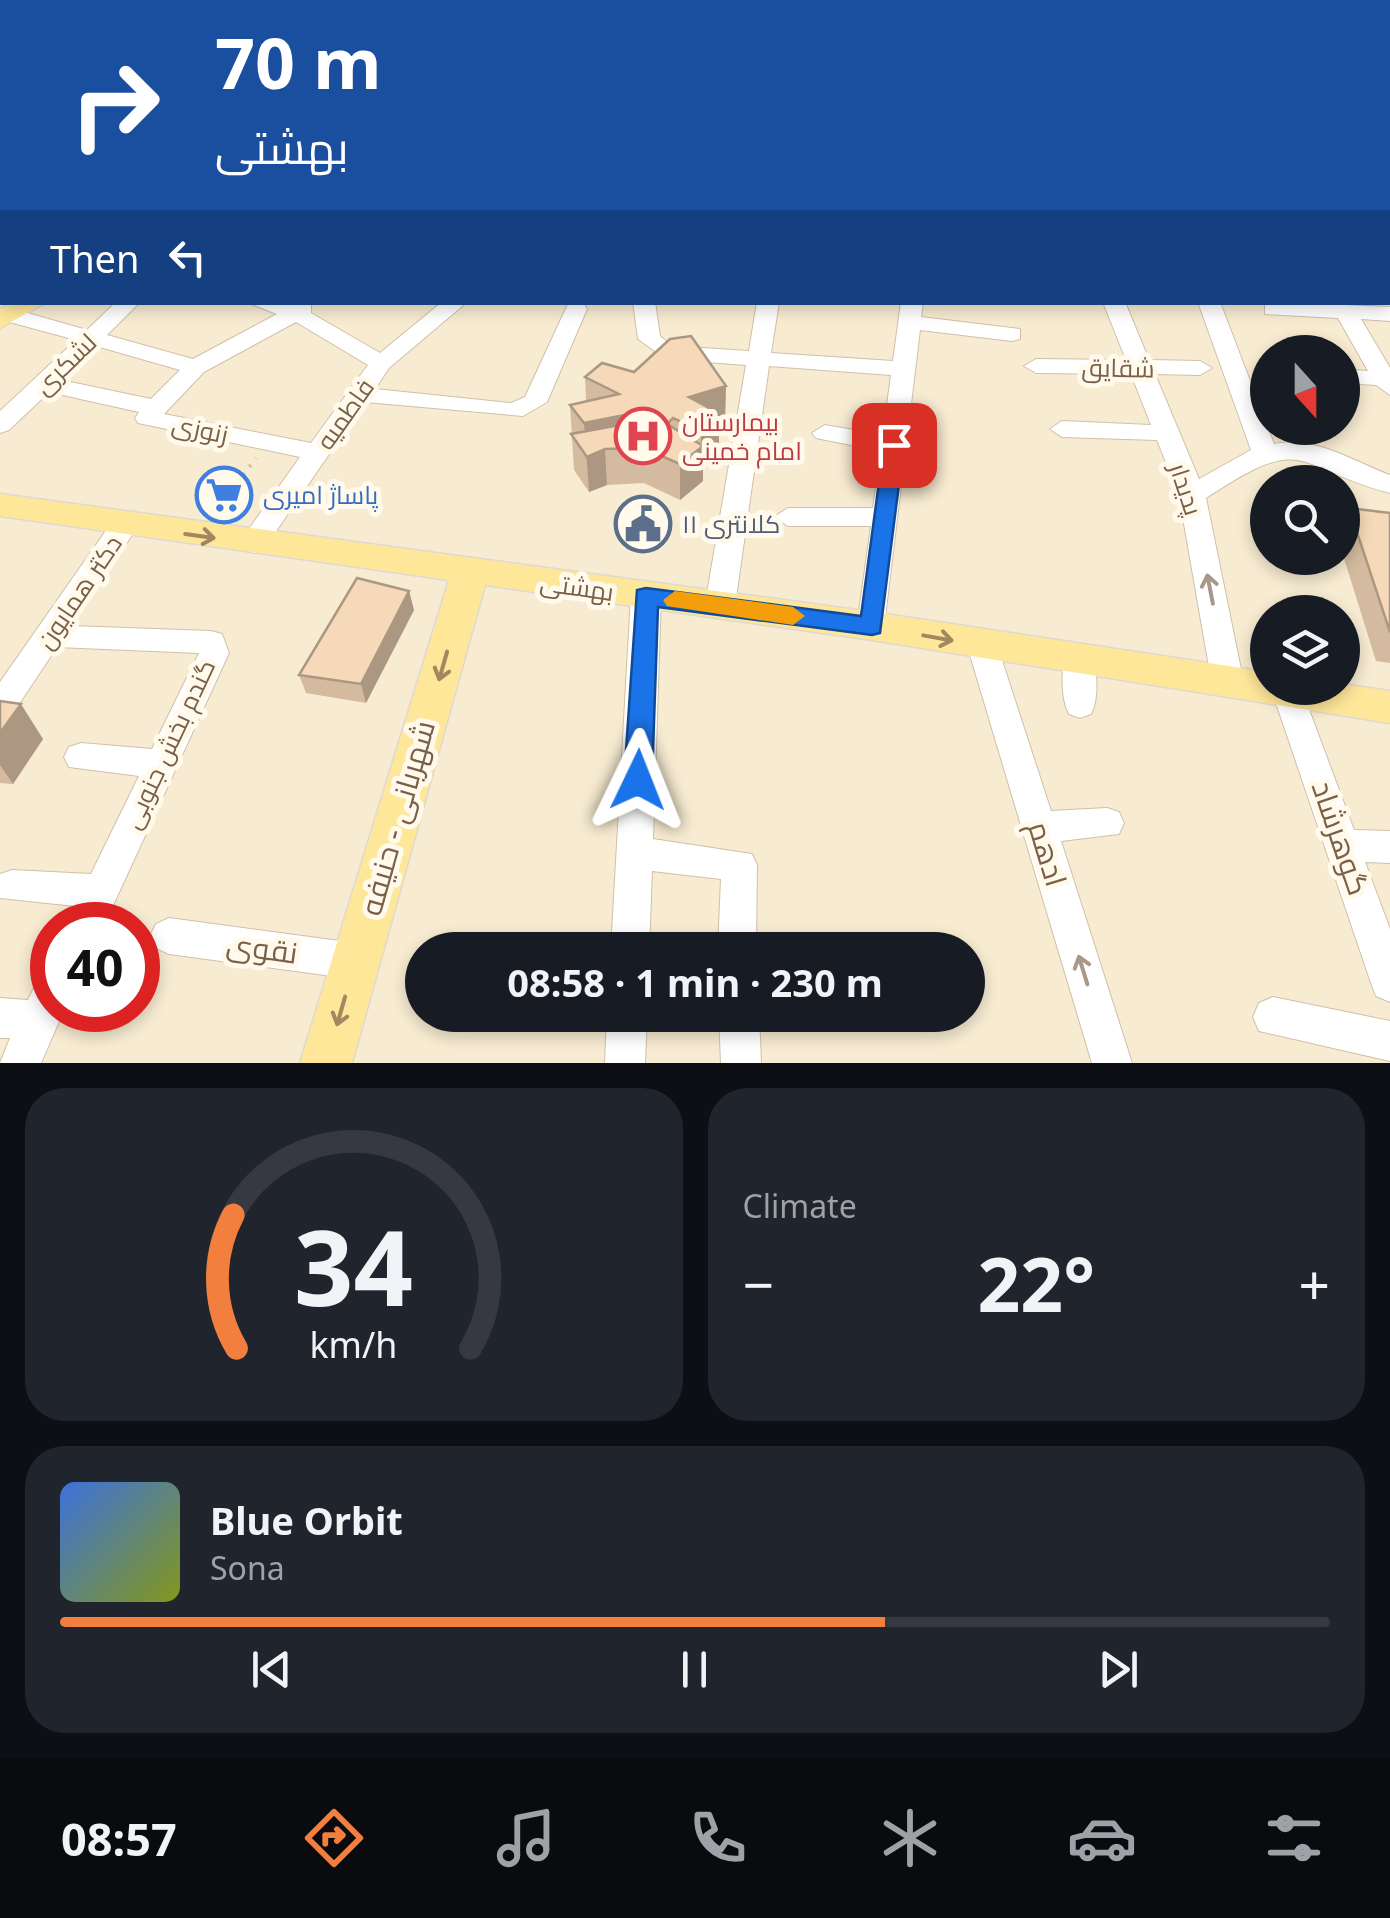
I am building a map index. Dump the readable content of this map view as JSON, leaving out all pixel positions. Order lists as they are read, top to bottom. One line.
{"streets":{"main road":["بهشتی","شهربانی - حنیفه"],"street":["لشکری","شقایق","فاطمیه","زنوزی","پدیدار","دکتر همایون","گندم بخش جنوبی","گوهرشاد","ادهم","نقوی"]},"crossings":[["لشکری","زنوزی"],["شقایق","پدیدار"],["فاطمیه","زنوزی"],["فاطمیه","بهشتی"],["پدیدار","بهشتی"],["بهشتی","دکتر همایون"],["بهشتی","شهربانی - حنیفه"],["بهشتی","ادهم"],["شهربانی - حنیفه","نقوی"]],"one_way":["پدیدار","شهربانی - حنیفه","ادهم"],"places":{"hospital":["بیمارستان امام خمینی"],"supermarket":["پاساژ امیری"],"public building":["کلانتری ۱۱"]},"north":"bottom","page":{"turn":["70 m","بهشتی"],"then":"Then","limit":"40","trip":"08:58 · 1 min · 230 m","tile":"Climate","heat":["−","22°","+"],"song":["Blue Orbit","Sona"],"tabs":"08:57","gauge":["34","km/h"]}}
